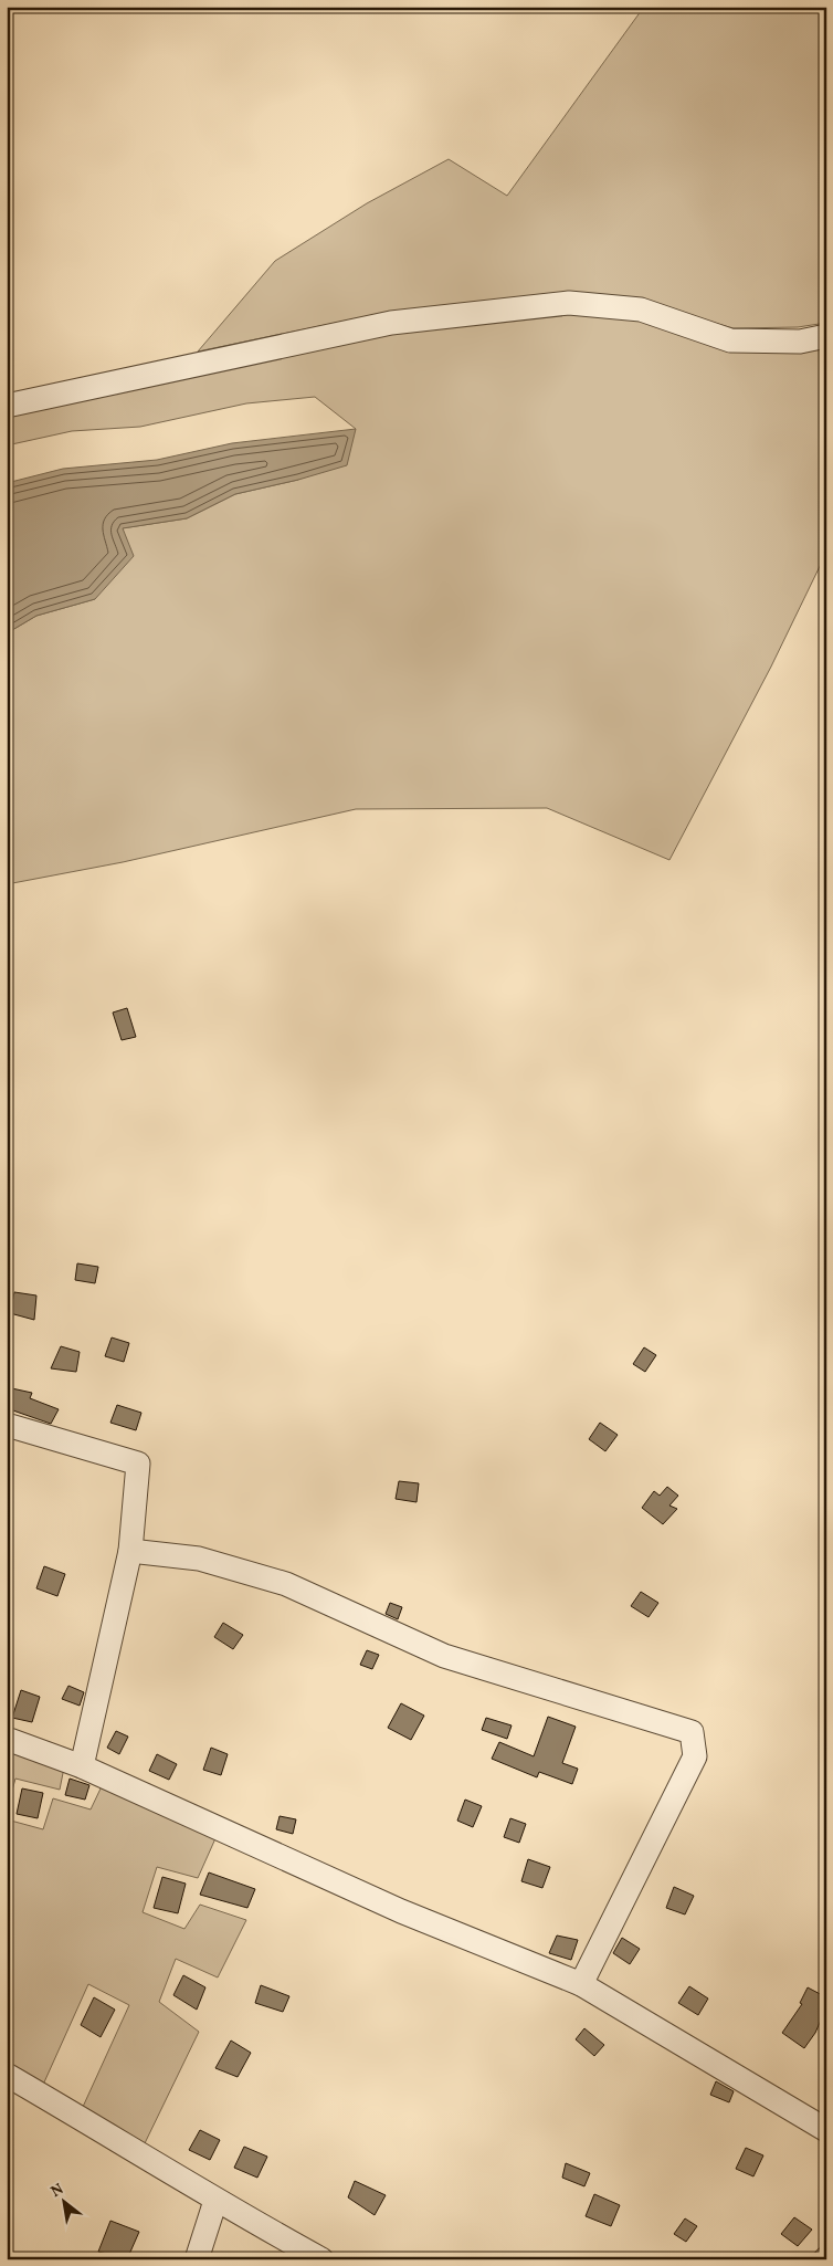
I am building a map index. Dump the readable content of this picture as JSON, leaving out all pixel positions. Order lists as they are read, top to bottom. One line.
{"north":"top left"}
